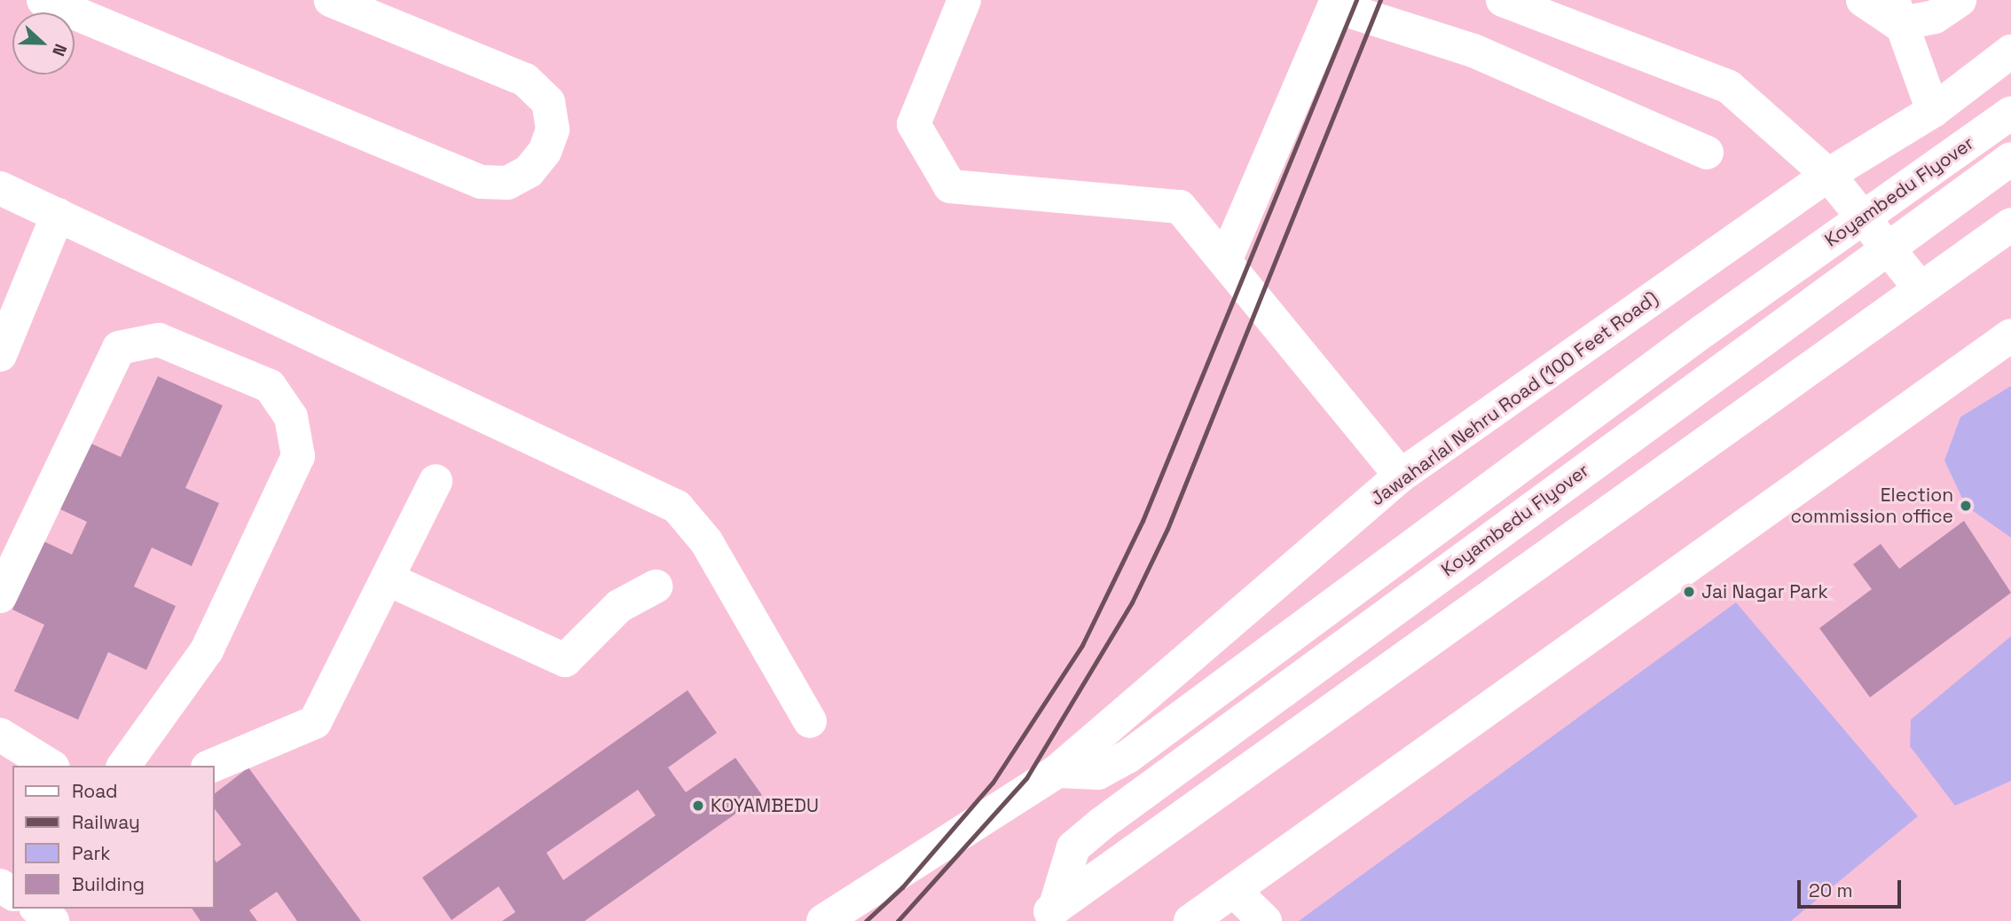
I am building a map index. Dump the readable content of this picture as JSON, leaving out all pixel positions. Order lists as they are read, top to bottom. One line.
{"streets":{"main road":["Koyambedu Flyover","Jawaharlal Nehru Road (100 Feet Road)"]},"crossings":[["Koyambedu Flyover","Jawaharlal Nehru Road (100 Feet Road)"]],"places":["Election commission office","Jai Nagar Park","KOYAMBEDU"],"legend":["Road","Railway","Park","Building"],"scale_bar":"20 m","north":"right"}
